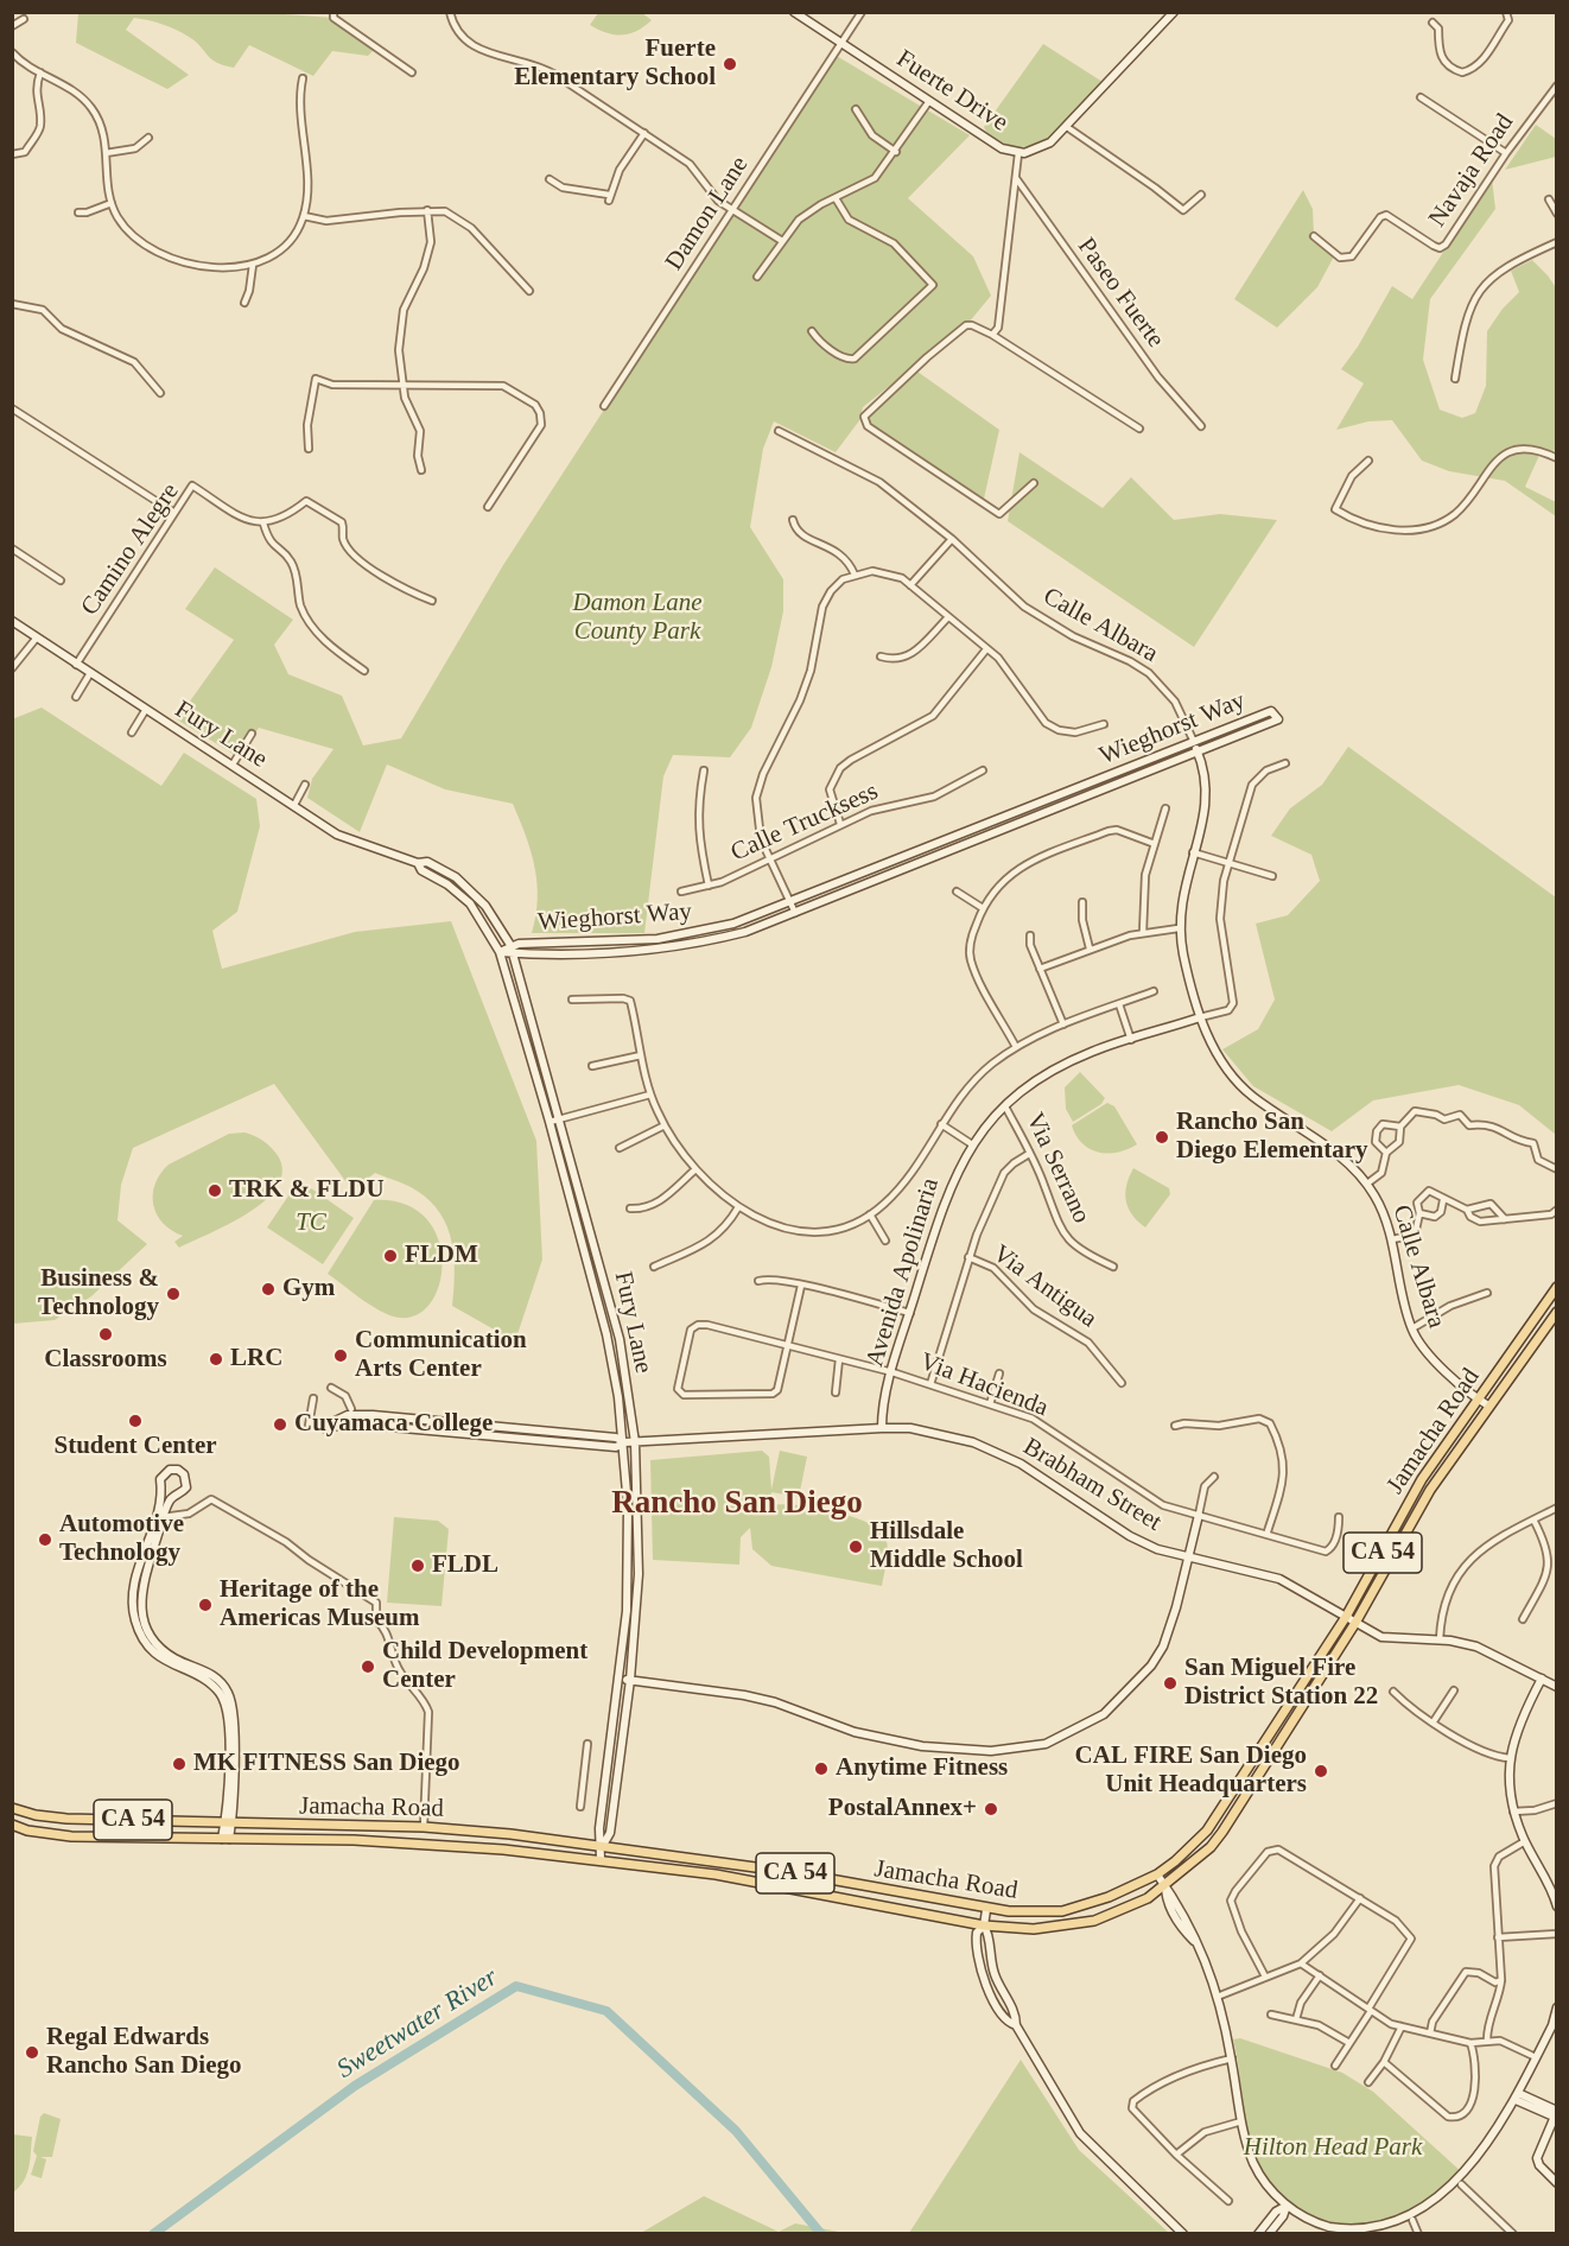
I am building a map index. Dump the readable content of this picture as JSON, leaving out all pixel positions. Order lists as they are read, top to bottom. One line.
{"streets":{"main road":["Jamacha Road","CA 54"],"street":["Fuerte Drive","Navaja Road","Damon Lane","Paseo Fuerte","Camino Alegre","Calle Albara","Wieghorst Way","Fury Lane","Calle Trucksess","Via Serrano","Avenida Apolinaria","Via Antigua","Via Hacienda","Brabham Street"]},"crossings":[["Fuerte Drive","Damon Lane"],["Camino Alegre","Fury Lane"],["Calle Albara","Wieghorst Way"],["Calle Albara","Avenida Apolinaria"],["Calle Albara","Jamacha Road"],["Wieghorst Way","Fury Lane"],["Fury Lane","Jamacha Road"],["Fury Lane","Brabham Street"],["Via Serrano","Avenida Apolinaria"],["Avenida Apolinaria","Via Hacienda"],["Avenida Apolinaria","Brabham Street"],["Jamacha Road","Brabham Street"]],"districts":["Rancho San Diego"],"water":["Sweetwater River"],"parks":["Damon Lane County Park","TC","Hilton Head Park"],"places":["Fuerte Elementary School","Rancho San Diego Elementary","TRK & FLDU","FLDM","Gym","Business & Technology","Classrooms","Communication Arts Center","LRC","Student Center","Cuyamaca College","Automotive Technology","Hillsdale Middle School","FLDL","Heritage of the Americas Museum","Child Development Center","San Miguel Fire District Station 22","MK FITNESS San Diego","Anytime Fitness","CAL FIRE San Diego Unit Headquarters","PostalAnnex+","Regal Edwards Rancho San Diego"]}
